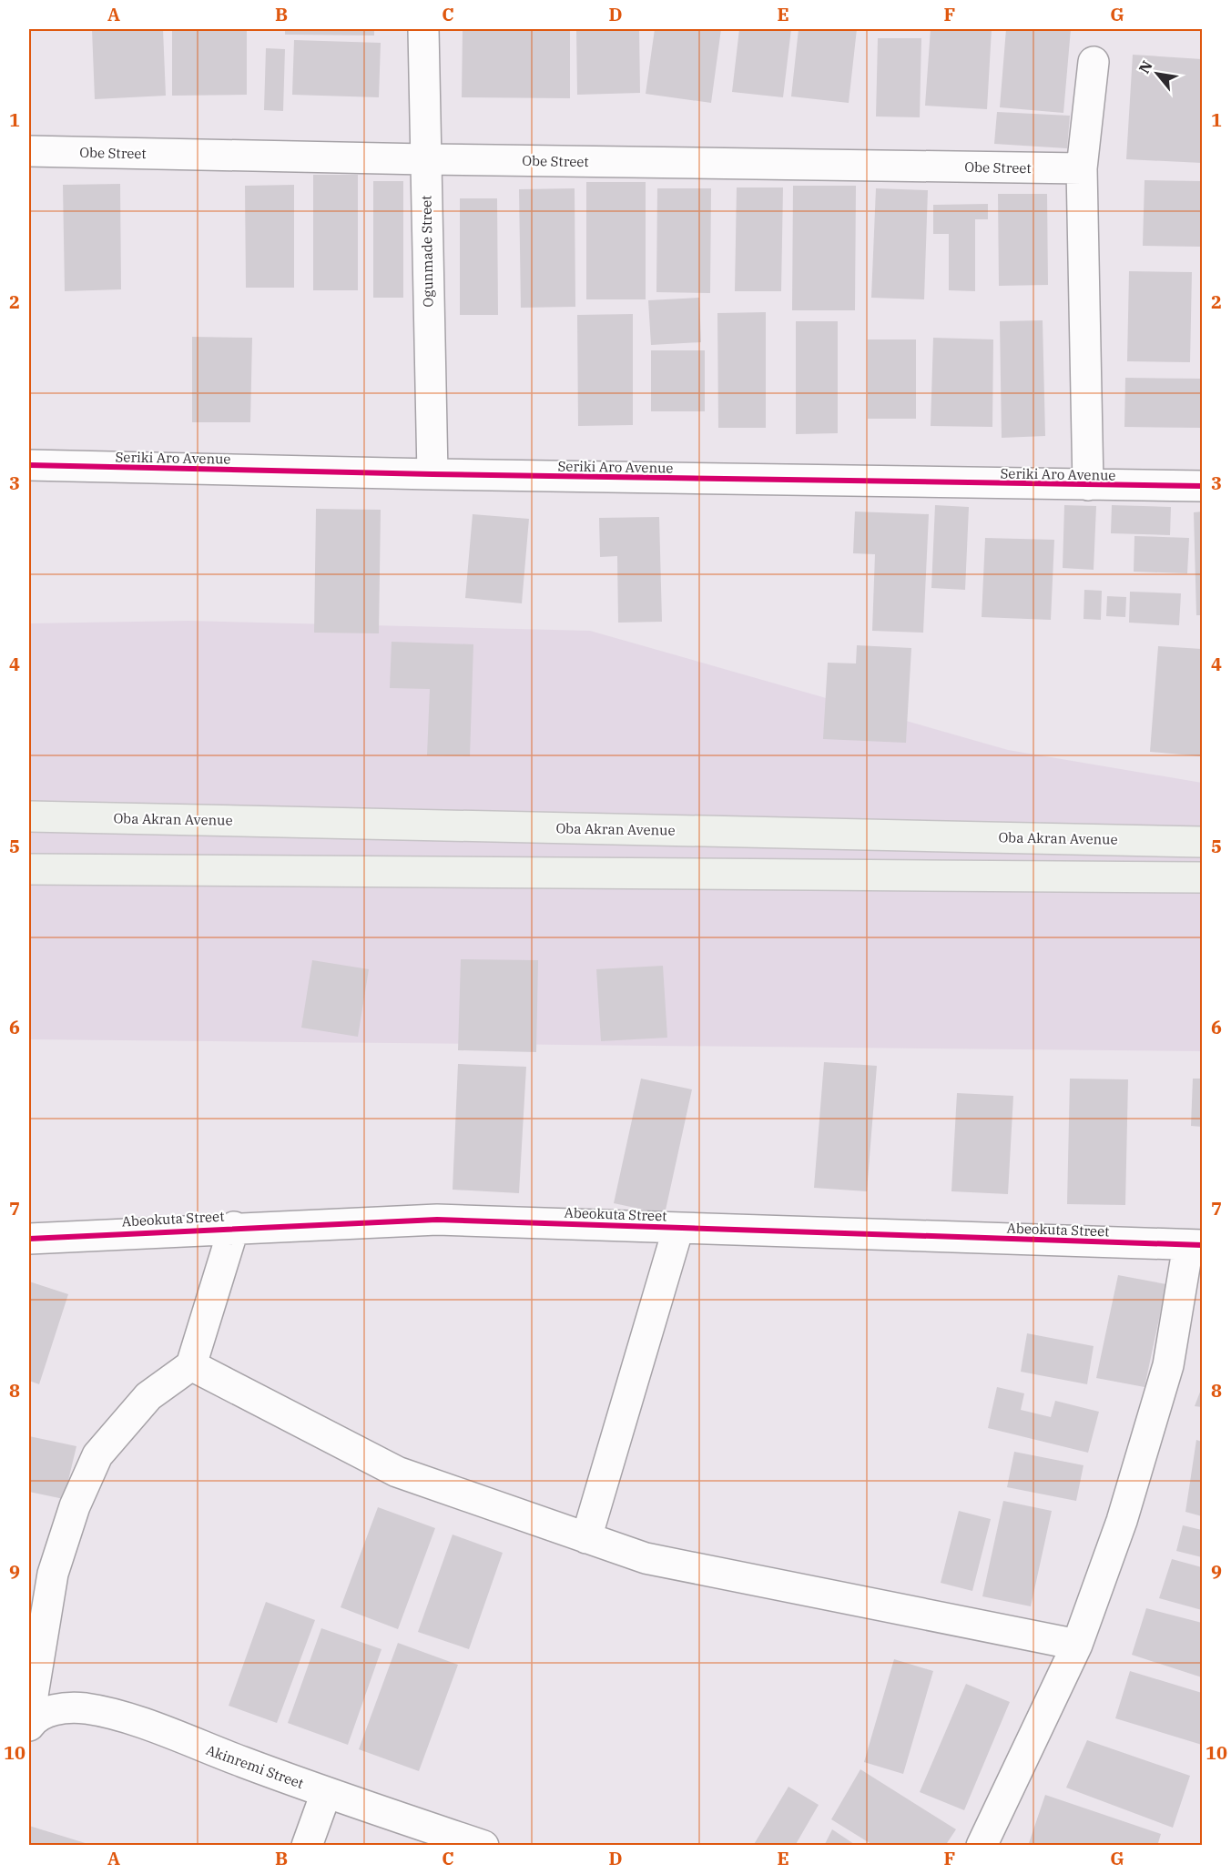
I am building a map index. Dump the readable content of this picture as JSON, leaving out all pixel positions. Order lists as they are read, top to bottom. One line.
{"streets":{"main road":["Oba Akran Avenue"],"street":["Obe Street","Ogunmade Street","Seriki Aro Avenue","Abeokuta Street","Akinremi Street"]},"crossings":[["Obe Street","Ogunmade Street"],["Ogunmade Street","Seriki Aro Avenue"]],"north":"top left","grid":{"columns":["A","B","C","D","E","F","G"],"rows":["1","2","3","4","5","6","7","8","9","10"]}}
